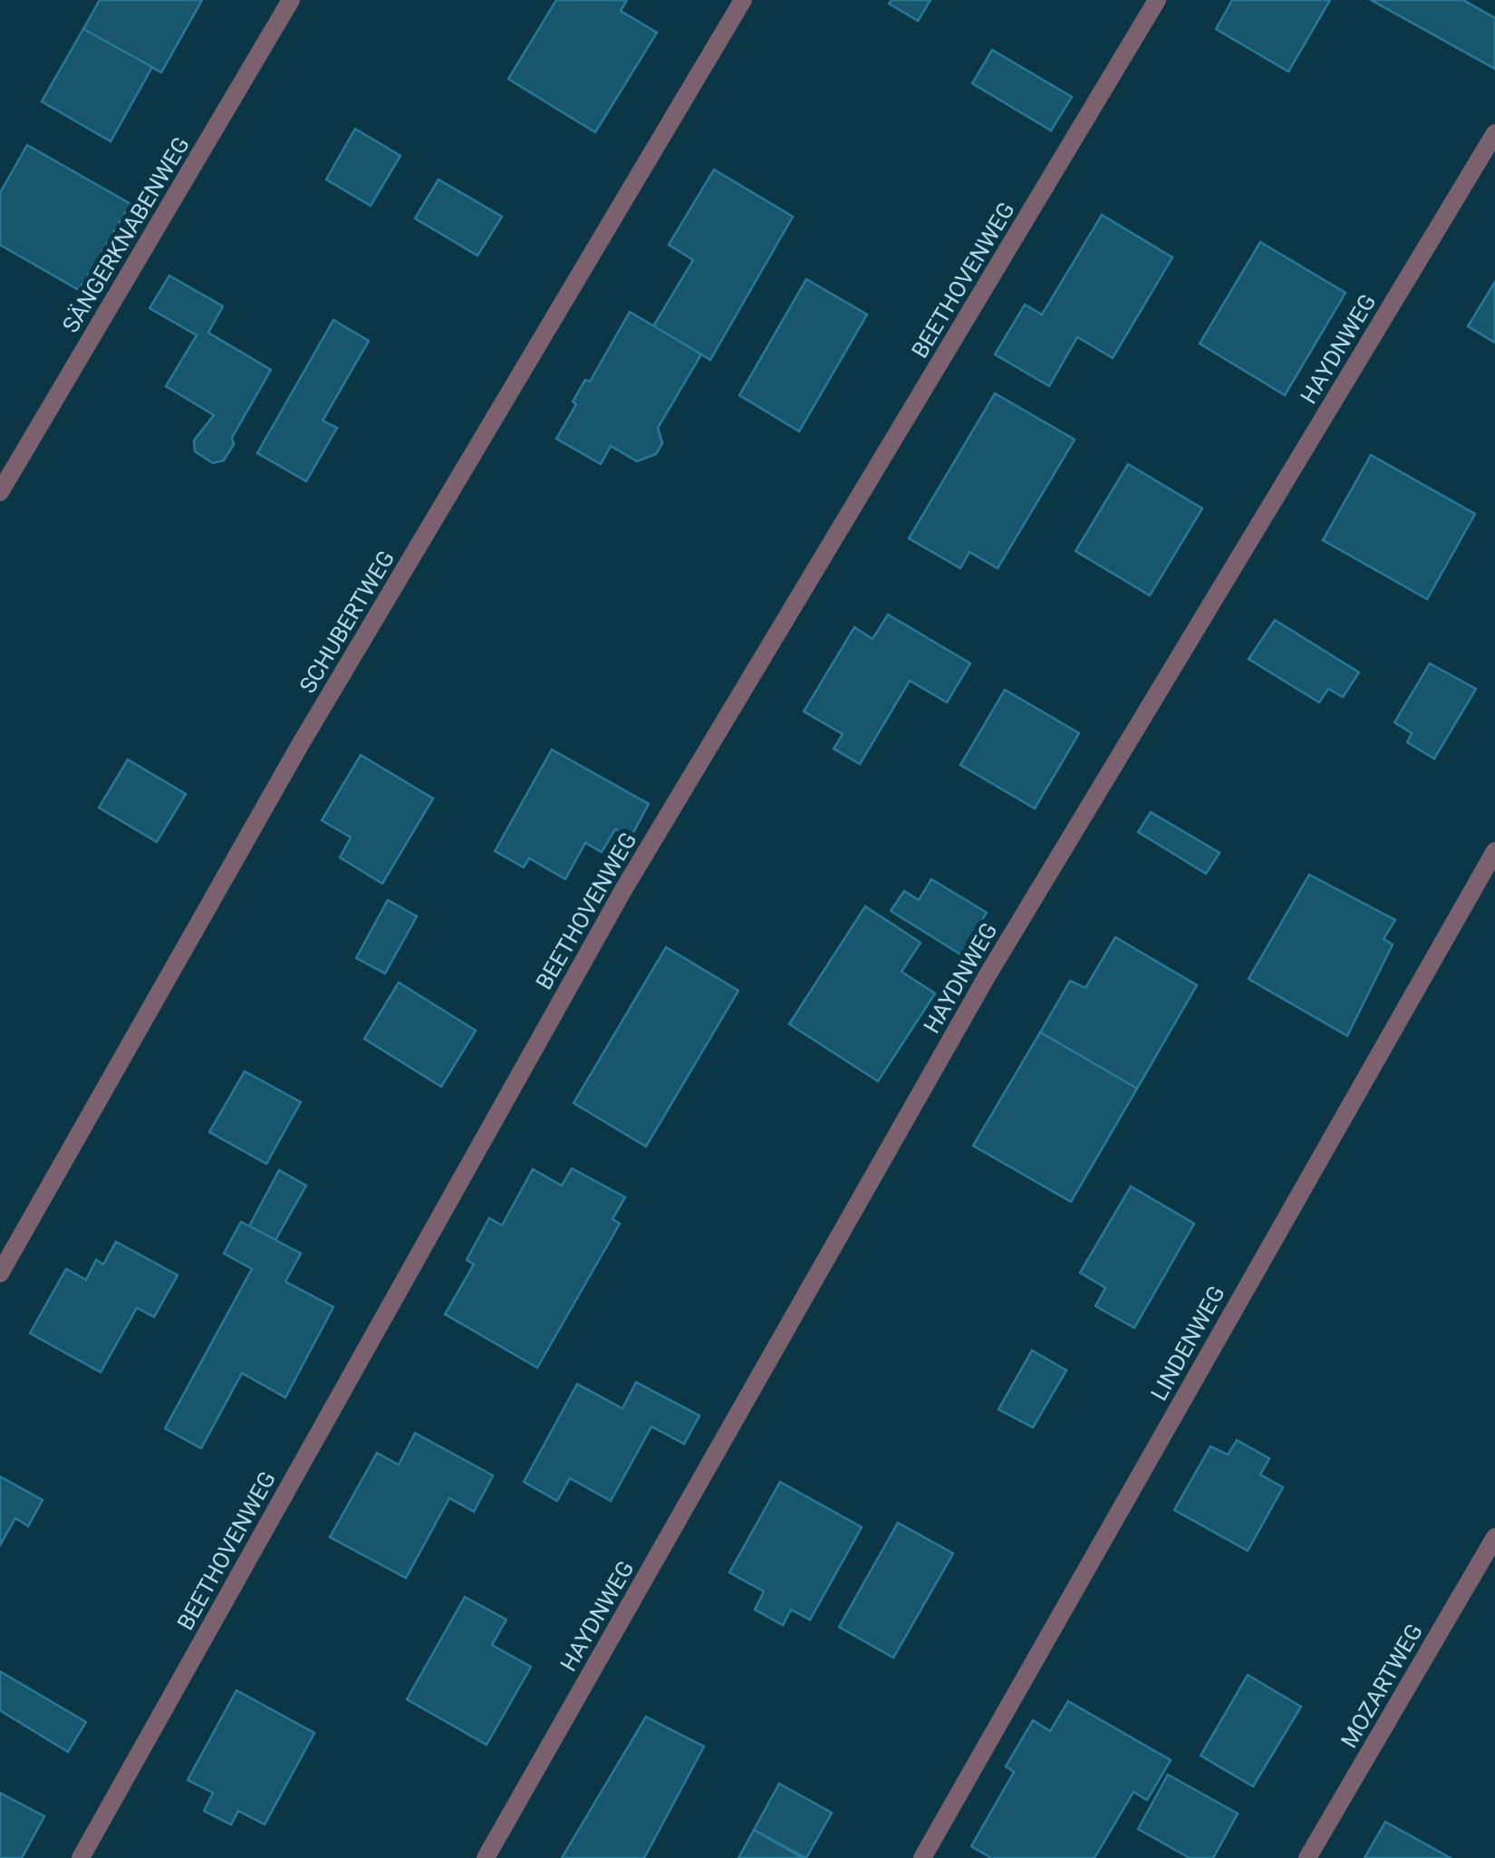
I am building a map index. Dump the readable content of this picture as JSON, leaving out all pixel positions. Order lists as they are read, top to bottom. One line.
{"streets":{"street":["SÄNGERKNABENWEG","BEETHOVENWEG","HAYDNWEG","SCHUBERTWEG","LINDENWEG","MOZARTWEG"]}}
